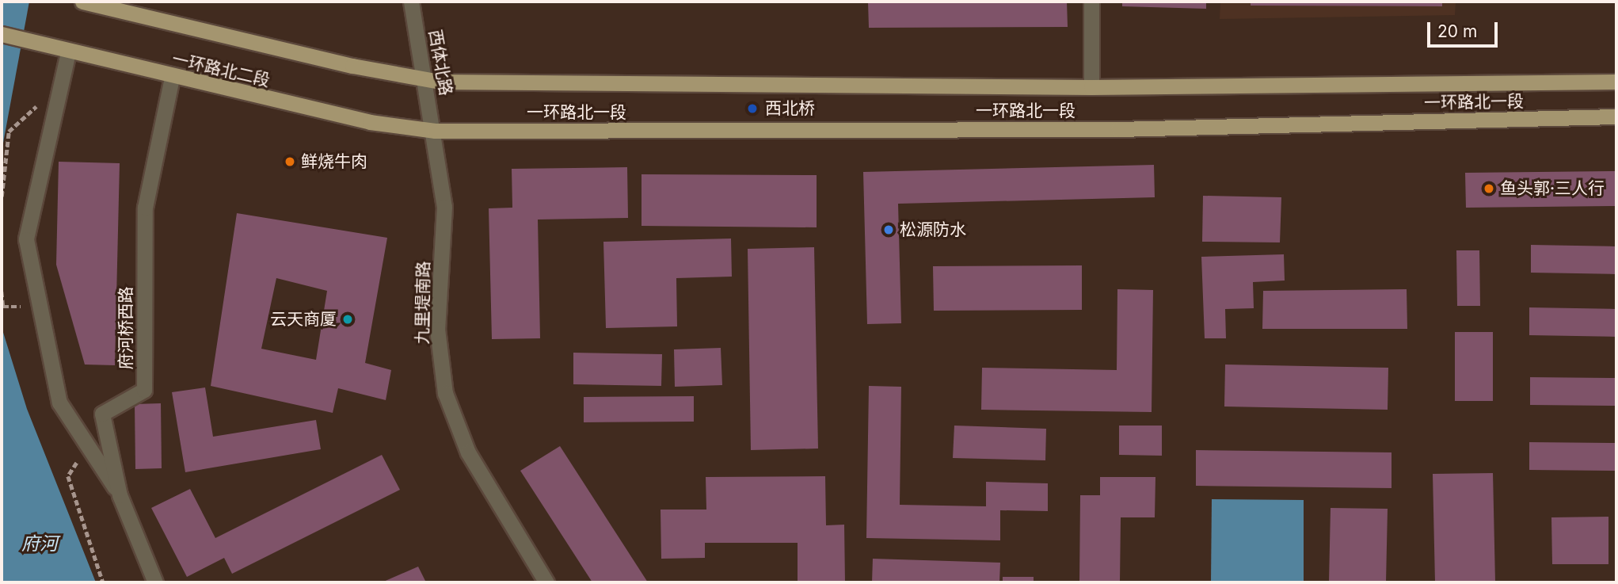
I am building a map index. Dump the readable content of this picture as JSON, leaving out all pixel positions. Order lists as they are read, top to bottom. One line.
{"streets":{"main road":["一环路北二段","一环路北一段"],"street":["西体北路","九里堤南路","府河桥西路"]},"crossings":[["西体北路","一环路北二段"],["西体北路","一环路北一段"],["西体北路","九里堤南路"],["一环路北二段","一环路北一段"],["一环路北二段","九里堤南路"],["一环路北二段","府河桥西路"],["一环路北一段","九里堤南路"]],"water":["府河"],"places":["西北桥","鲜烧牛肉","鱼头郭·三人行","松源防水","云天商厦"],"scale_bar":"20 m"}
